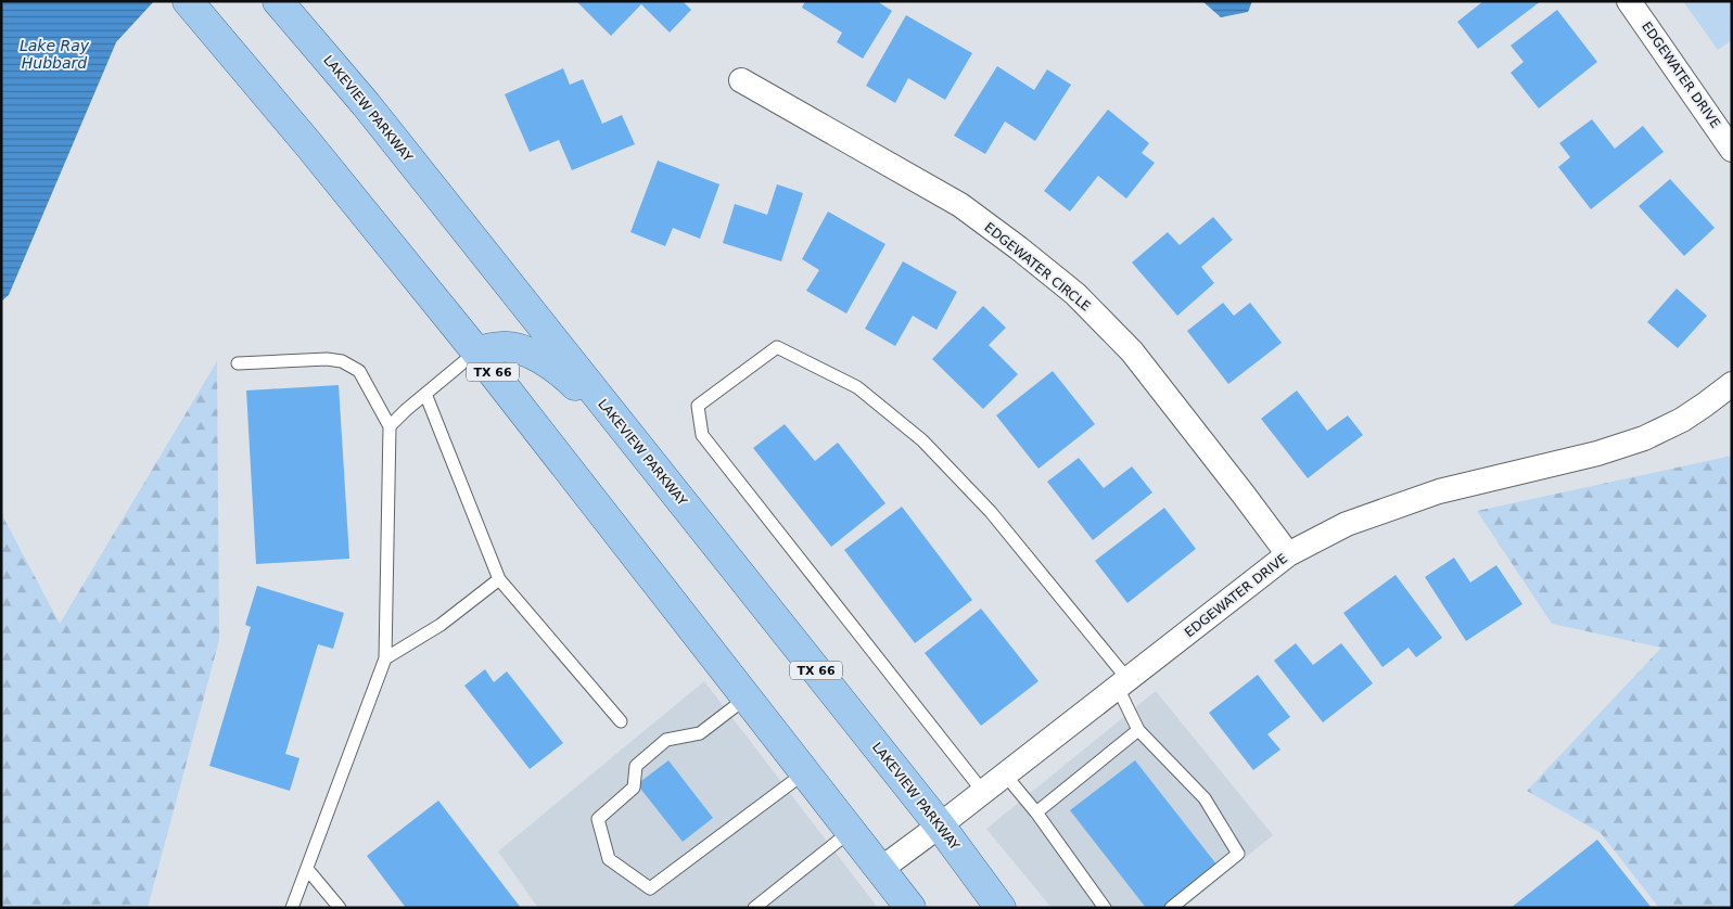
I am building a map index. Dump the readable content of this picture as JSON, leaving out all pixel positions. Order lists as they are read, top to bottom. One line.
{"streets":{"main road":["LAKEVIEW PARKWAY","TX 66"],"street":["EDGEWATER DRIVE","EDGEWATER CIRCLE"]},"crossings":[["EDGEWATER DRIVE","LAKEVIEW PARKWAY"],["EDGEWATER DRIVE","EDGEWATER CIRCLE"],["EDGEWATER DRIVE","TX 66"]],"water":["Lake Ray Hubbard"]}
